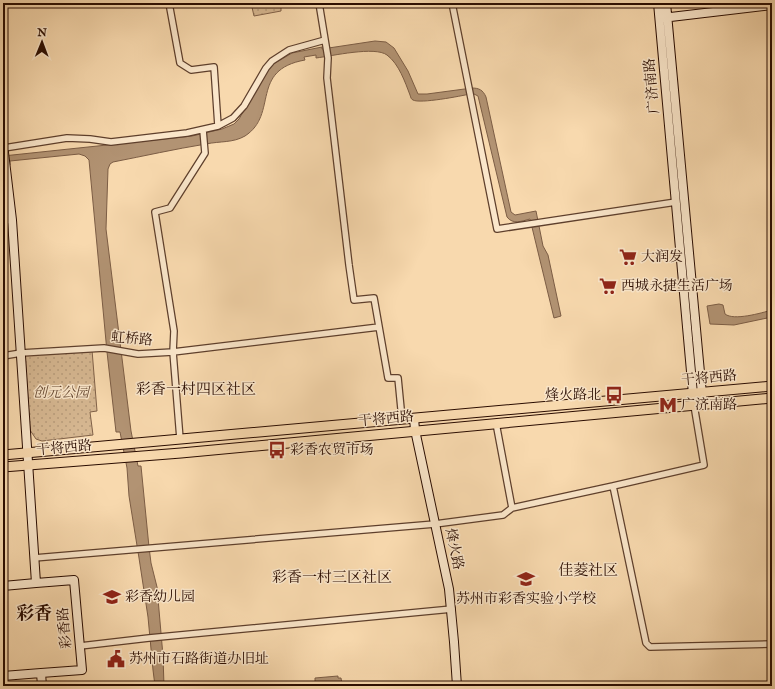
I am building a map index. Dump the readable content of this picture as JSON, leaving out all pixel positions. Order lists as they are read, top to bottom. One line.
{"streets":{"main road":["干将西路"],"street":["广济南路","虹桥路","烽火路","彩香路"]},"crossings":[["广济南路","干将西路"],["虹桥路","干将西路"],["干将西路","烽火路"]],"districts":["彩香一村四区社区","佳菱社区","彩香一村三区社区","彩香"],"parks":["创元公园"],"places":{"supermarket":["大润发","西城永捷生活广场"],"bus stop":["烽火路北","彩香农贸市场"],"metro station":["广济南路"],"school or university":["苏州市彩香实验小学校","彩香幼儿园"],"public building":["苏州市石路街道办旧址"]},"north":"top"}
